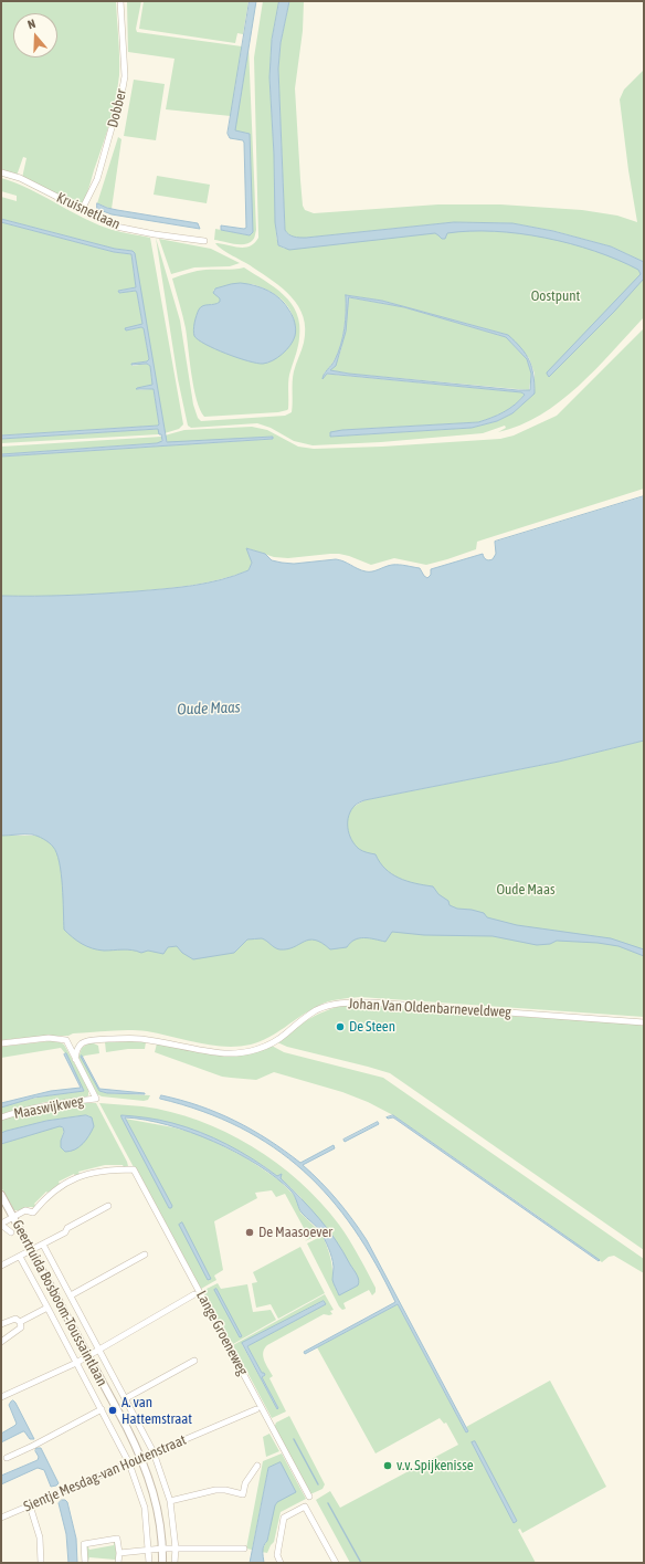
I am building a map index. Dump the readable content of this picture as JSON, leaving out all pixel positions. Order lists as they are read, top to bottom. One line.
{"streets":{"street":["Dobber","Kruisnetlaan","Johan Van Oldenbarneveldweg","Maaswijkweg","Geertruida Bosboom-Toussaintlaan","Lange Groeneweg","Sientje Mesdag-van Houtenstraat"]},"crossings":[["Dobber","Kruisnetlaan"],["Johan Van Oldenbarneveldweg","Maaswijkweg"],["Geertruida Bosboom-Toussaintlaan","Lange Groeneweg"],["Geertruida Bosboom-Toussaintlaan","Sientje Mesdag-van Houtenstraat"]],"water":["Oude Maas"],"parks":["Oostpunt","Oude Maas"],"places":["De Steen","De Maasoever","A. van Hattemstraat","v.v. Spijkenisse"],"north":"top"}
